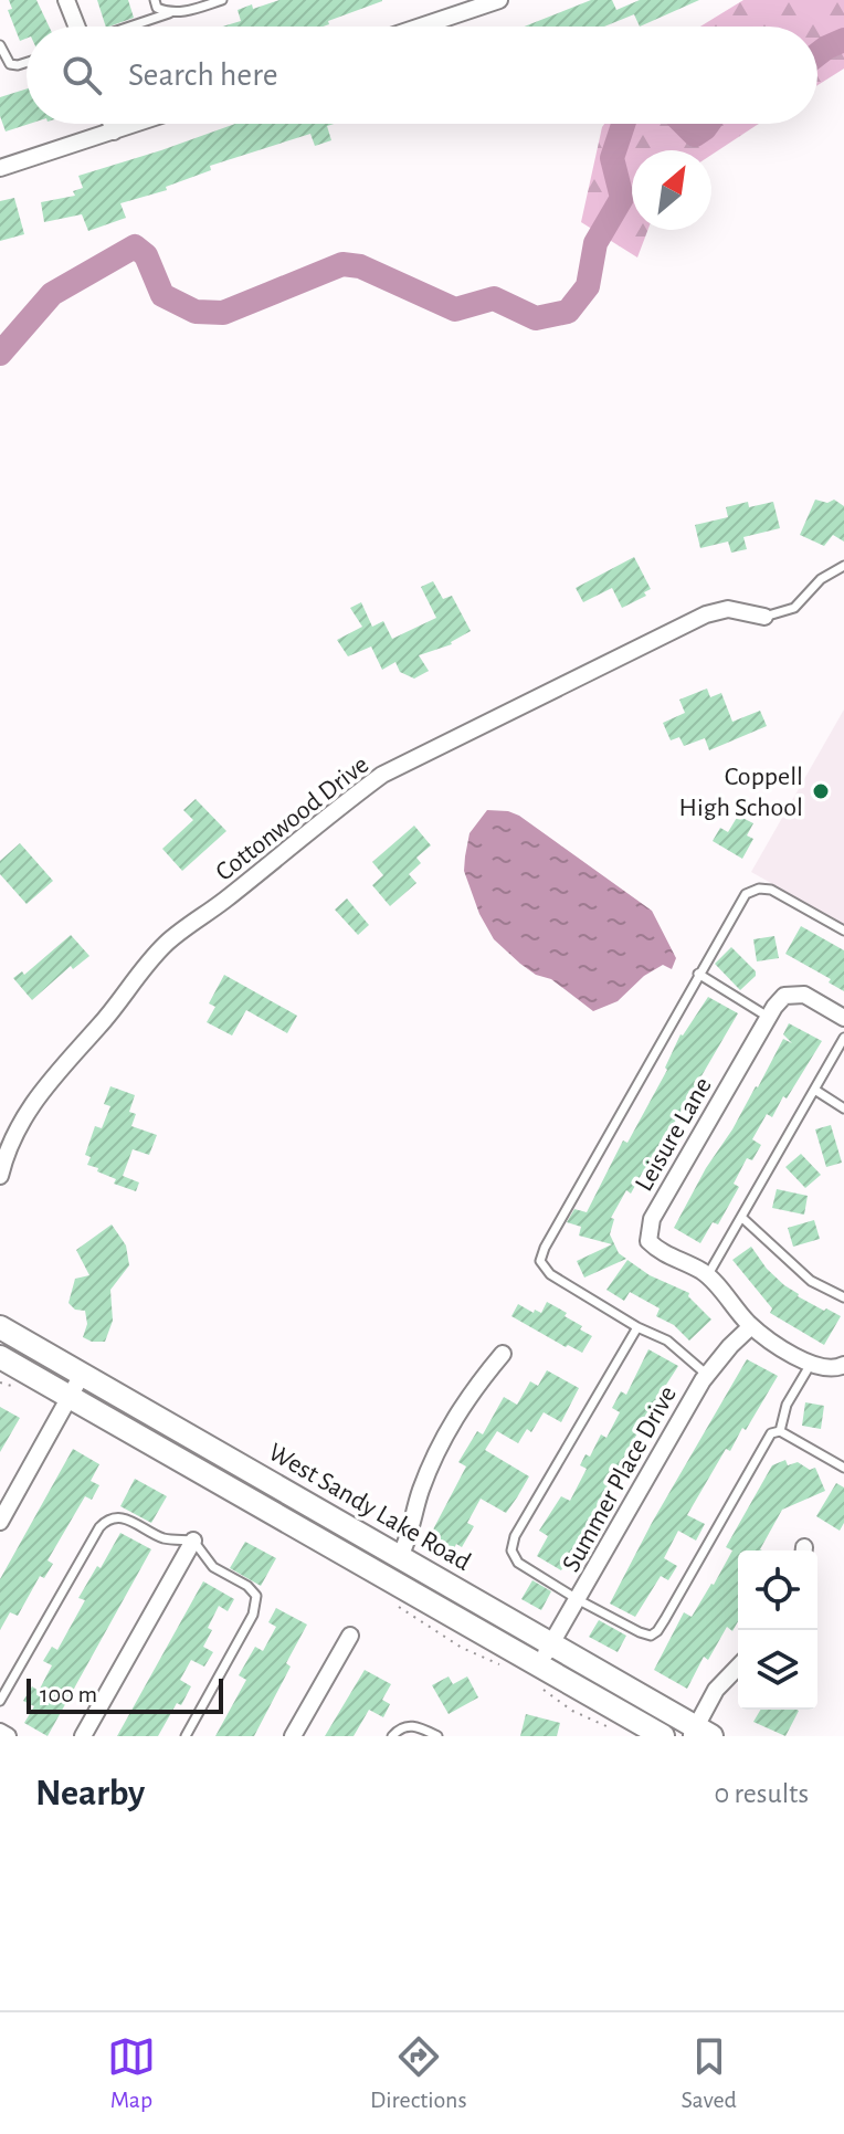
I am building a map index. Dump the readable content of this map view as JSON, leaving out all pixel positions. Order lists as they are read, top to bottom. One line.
{"streets":{"main road":["West Sandy Lake Road"],"street":["Cottonwood Drive","Leisure Lane","Summer Place Drive"]},"crossings":[["Leisure Lane","Summer Place Drive"],["Summer Place Drive","West Sandy Lake Road"]],"places":["Coppell High School"],"scale_bar":"100 m","north":"top right","page":{"search":"Search here","scale":"100 m","heading":["Nearby","0 results"],"nav":["Map","Directions","Saved"]}}
